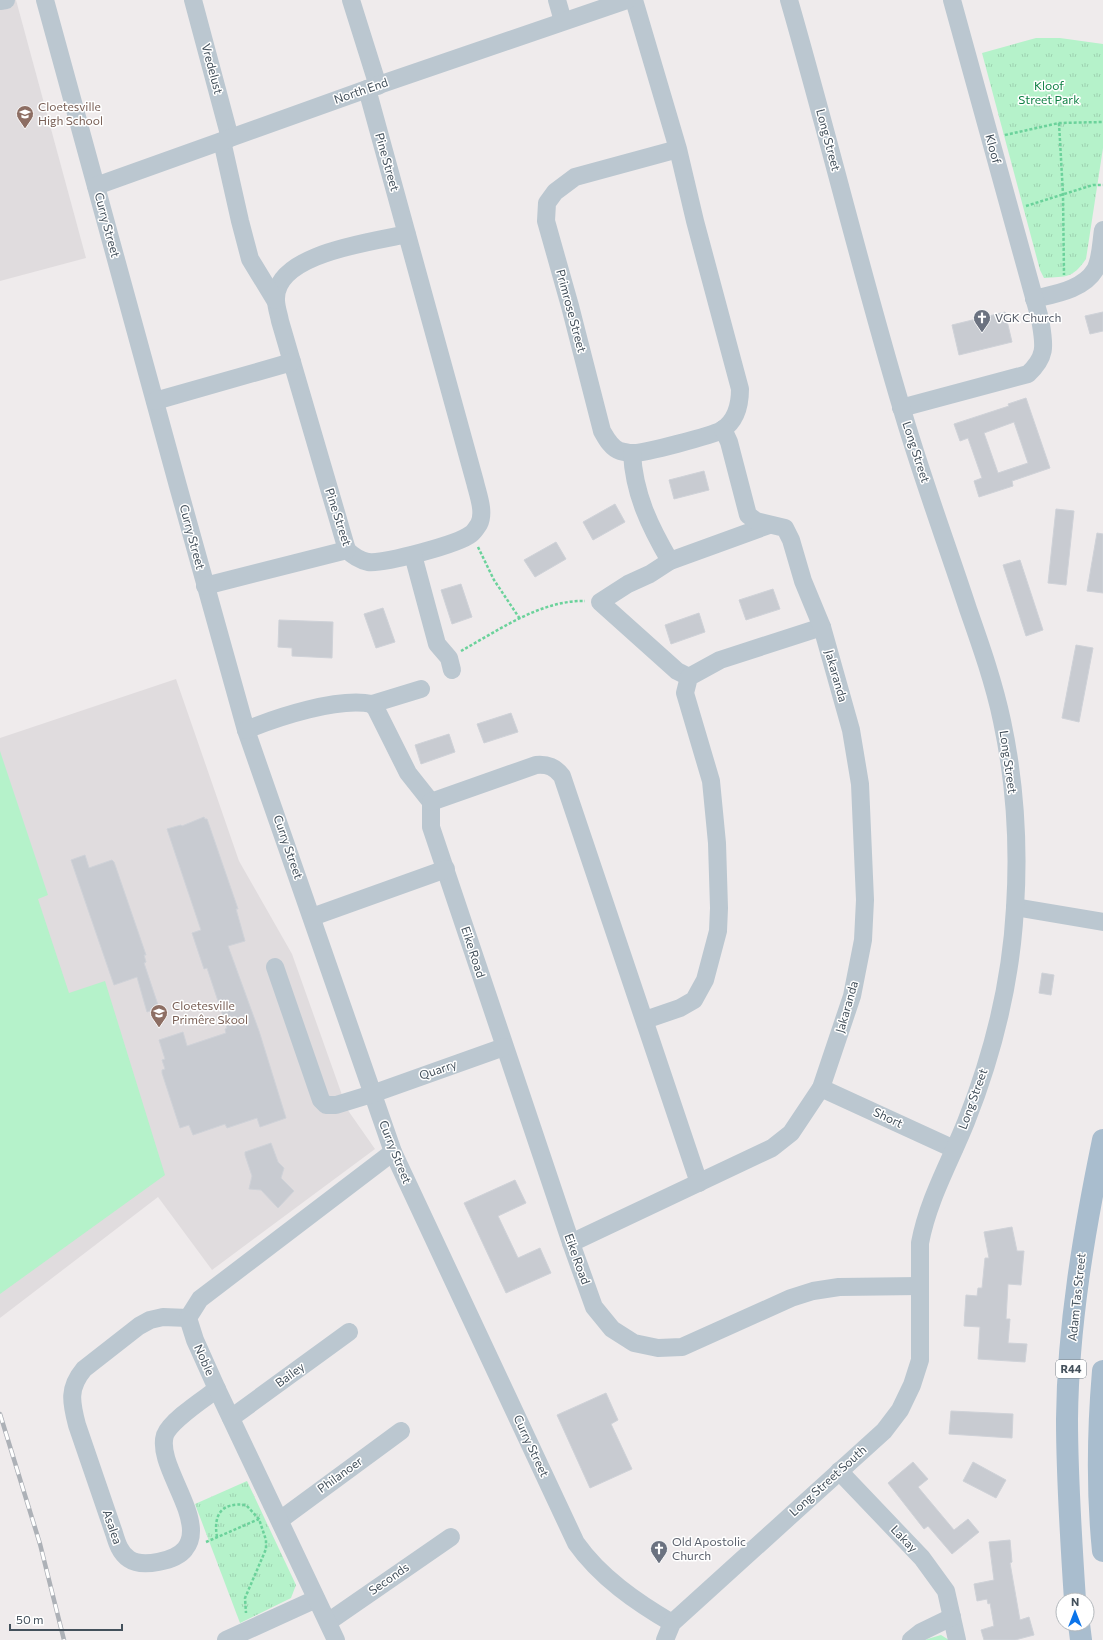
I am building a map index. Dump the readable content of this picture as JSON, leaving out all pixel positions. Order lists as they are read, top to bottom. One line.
{"streets":{"main road":["Adam Tas Street","R44"],"street":["Vredelust","North End","Long Street","Kloof","Pine Street","Curry Street","Primrose Street","Jakaranda","Eike Road","Quarry","Short","Noble","Bailey","Philanoer","Long Street South","Asalea","Lakay","Seconds"]},"crossings":[["Vredelust","North End"],["Vredelust","Pine Street"],["North End","Pine Street"],["North End","Curry Street"],["Long Street","Kloof"],["Long Street","Eike Road"],["Long Street","Short"],["Long Street","Long Street South"],["Curry Street","Quarry"],["Curry Street","Long Street South"],["Jakaranda","Eike Road"],["Jakaranda","Short"],["Eike Road","Quarry"],["Eike Road","Long Street South"],["Noble","Bailey"],["Noble","Philanoer"],["Noble","Asalea"],["Noble","Seconds"],["Long Street South","Lakay"]],"parks":["Kloof Street Park"],"places":{"school or university":["Cloetesville High School","Cloetesville Primêre Skool"],"church":["VGK Church","Old Apostolic Church"]},"scale_bar":"50 m","north":"top"}
